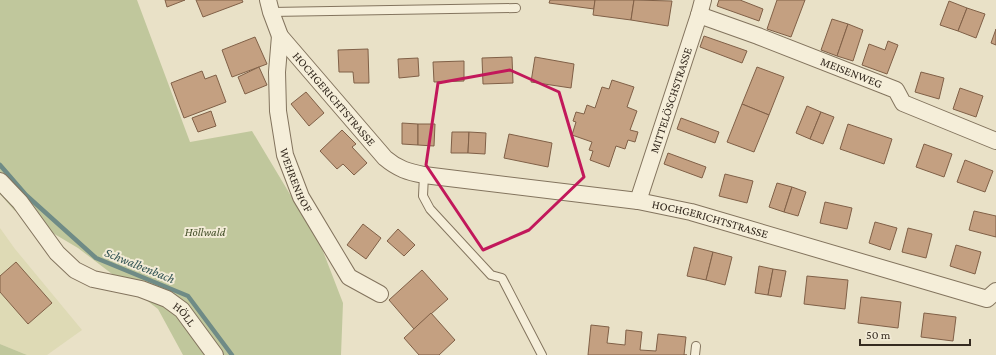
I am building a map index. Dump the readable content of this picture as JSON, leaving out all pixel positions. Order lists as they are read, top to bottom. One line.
{"streets":{"street":["MEISENWEG","HOCHGERICHTSTRASSE","MITTELÖSCHSTRASSE","WEHRENHOF","HÖLL"]},"crossings":[["MEISENWEG","MITTELÖSCHSTRASSE"],["HOCHGERICHTSTRASSE","MITTELÖSCHSTRASSE"],["HOCHGERICHTSTRASSE","WEHRENHOF"]],"water":["Schwalbenbach"],"parks":["Höllwald"],"scale_bar":"50 m"}
